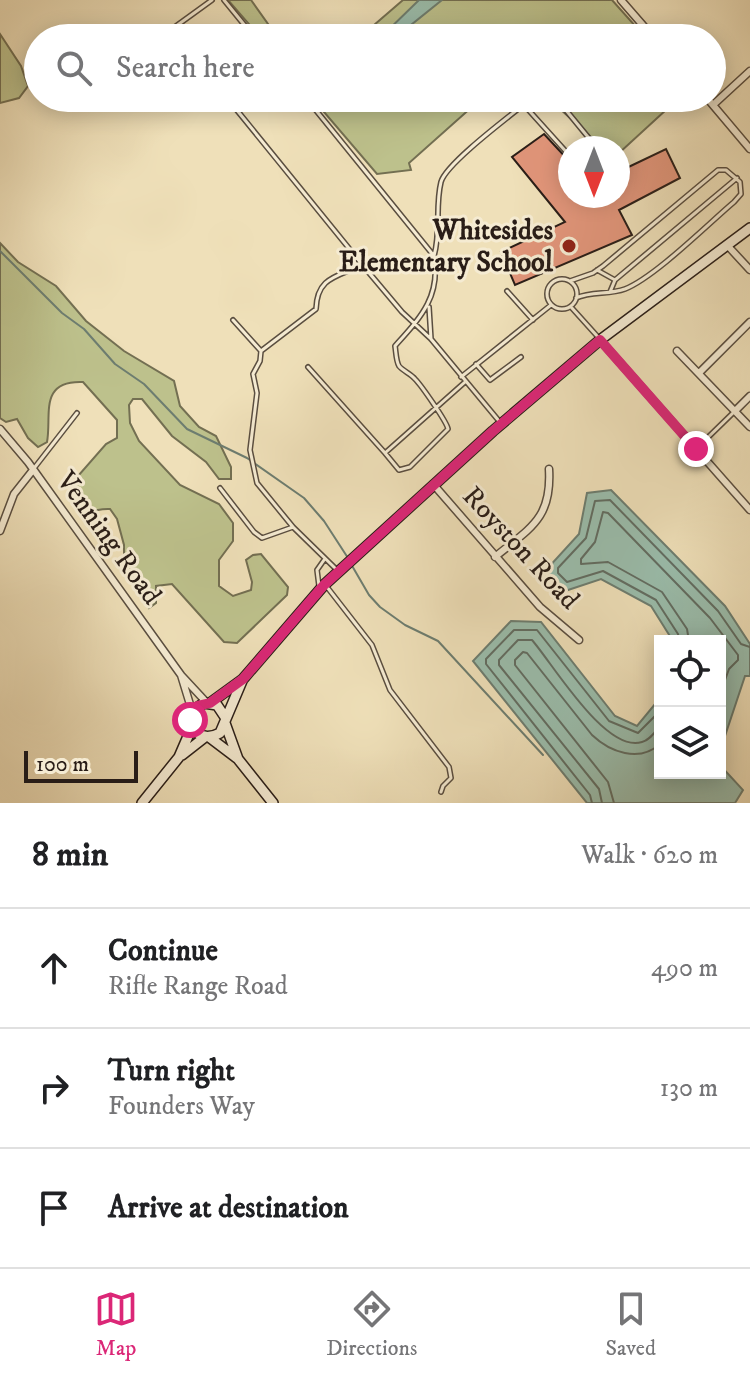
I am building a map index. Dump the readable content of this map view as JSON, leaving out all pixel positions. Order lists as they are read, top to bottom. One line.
{"streets":{"street":["Venning Road","Royston Road"]},"places":["Whitesides Elementary School"],"scale_bar":"100 m","north":"bottom","page":{"search":"Search here","scale":"100 m","heading":["8 min","Walk · 620 m"],"list":[["Continue","Rifle Range Road","490 m"],["Turn right","Founders Way","130 m"],"Arrive at destination"],"nav":["Map","Directions","Saved"]}}
